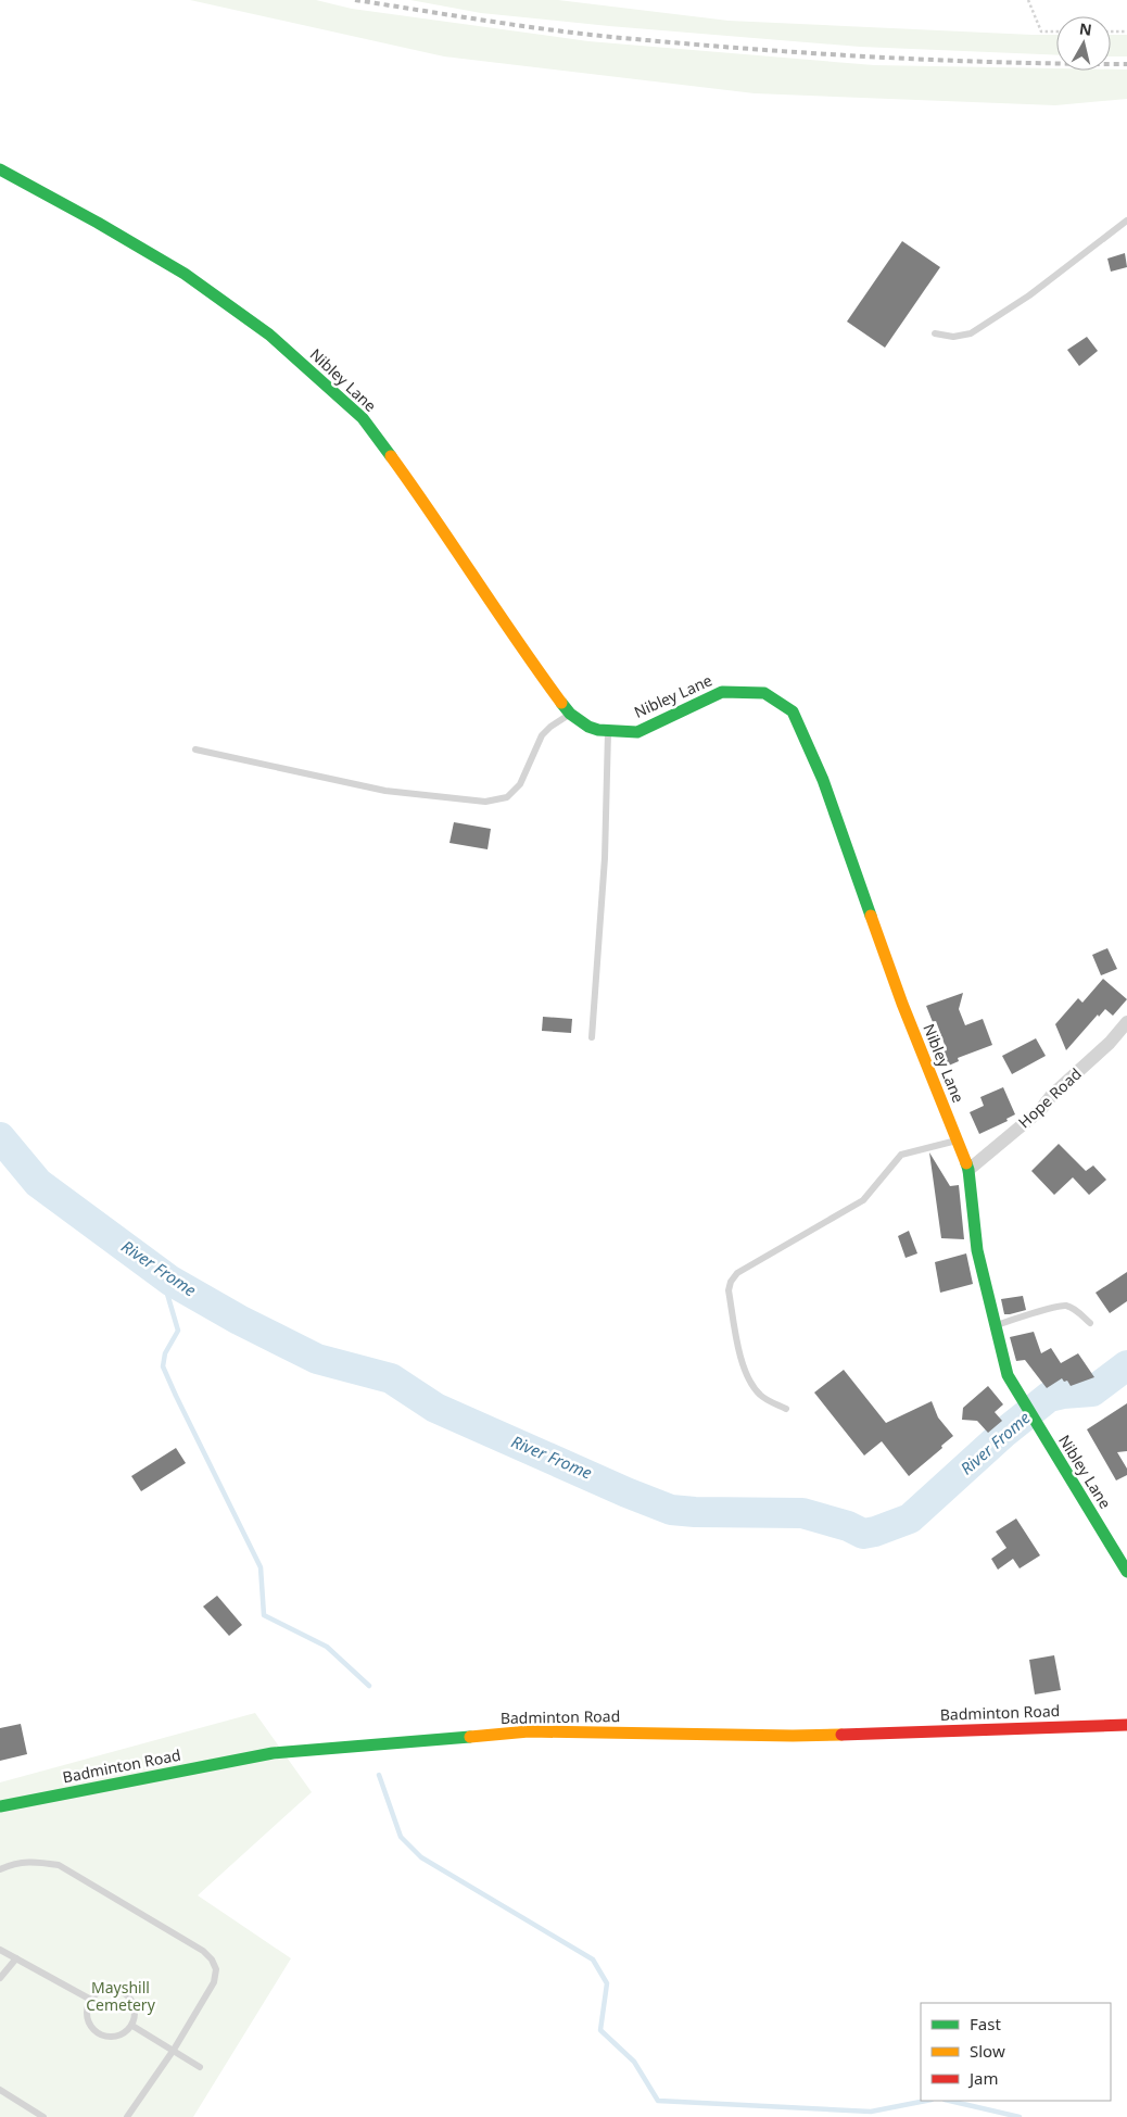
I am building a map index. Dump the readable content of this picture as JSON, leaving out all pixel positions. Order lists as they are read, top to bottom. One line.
{"streets":{"street":["Nibley Lane","Hope Road","Badminton Road"]},"crossings":[["Nibley Lane","Hope Road"]],"water":["River Frome"],"parks":["Mayshill Cemetery"],"legend":["Fast","Slow","Jam"],"north":"top"}
